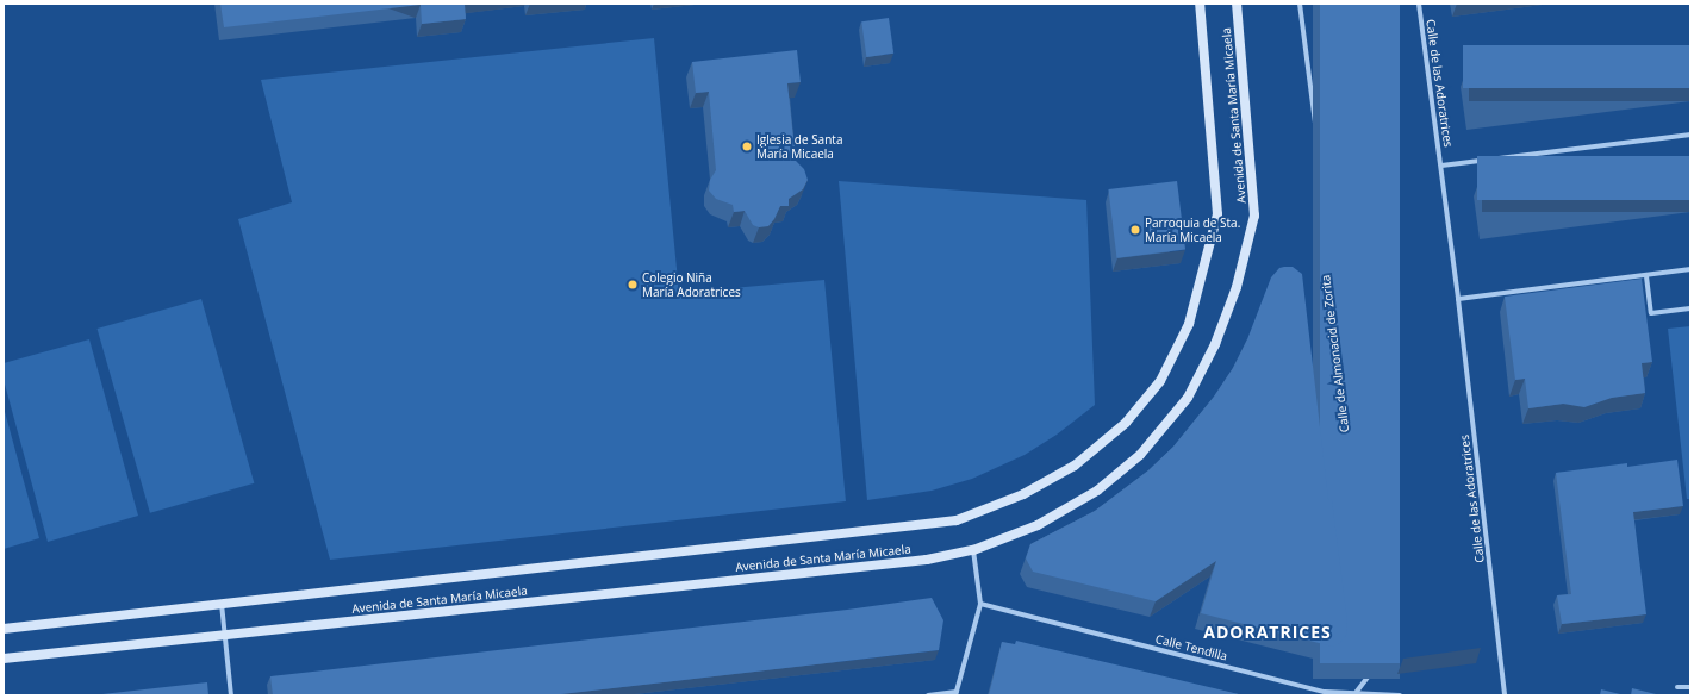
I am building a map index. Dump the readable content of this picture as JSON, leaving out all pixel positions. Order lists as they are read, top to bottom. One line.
{"streets":{"street":["Calle de las Adoratrices","Avenida de Santa María Micaela","Calle de Almonacid de Zorita","Calle Tendilla"]},"crossings":[["Calle de Almonacid de Zorita","Calle Tendilla"]],"districts":["ADORATRICES"],"places":["Iglesia de Santa María Micaela","Parroquia de Sta. María Micaela","Colegio Niña María Adoratrices"]}
